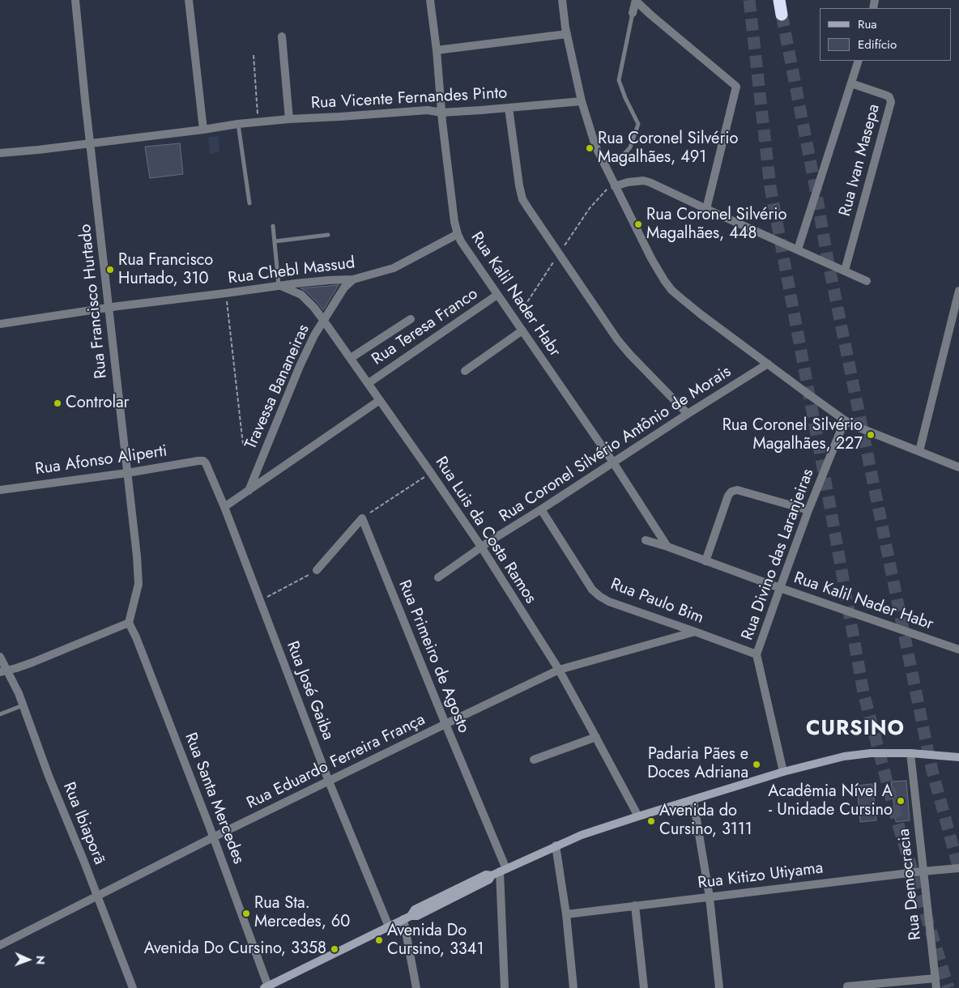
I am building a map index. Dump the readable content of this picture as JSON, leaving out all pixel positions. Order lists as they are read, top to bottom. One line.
{"streets":{"street":["Rua Vicente Fernandes Pinto","Rua Ivan Masepa","Rua Chebl Massud","Rua Kalil Nader Habr","Rua Francisco Hurtado","Rua Teresa Franco","Travessa Bananeiras","Rua Coronel Silvério Antônio de Morais","Rua Afonso Aliperti","Rua Luis da Costa Ramos","Rua Divino das Laranjeiras","Rua Paulo Bim","Rua Primeiro de Agosto","Rua José Gaiba","Rua Eduardo Ferreira França","Rua Santa Mercedes","Rua Ibiaporã","Rua Kitizo Utiyama","Rua Democracia"]},"crossings":[["Rua Vicente Fernandes Pinto","Rua Kalil Nader Habr"],["Rua Vicente Fernandes Pinto","Rua Francisco Hurtado"],["Rua Chebl Massud","Rua Kalil Nader Habr"],["Rua Chebl Massud","Rua Francisco Hurtado"],["Rua Chebl Massud","Travessa Bananeiras"],["Rua Chebl Massud","Rua Luis da Costa Ramos"],["Rua Kalil Nader Habr","Rua Teresa Franco"],["Rua Kalil Nader Habr","Rua Coronel Silvério Antônio de Morais"],["Rua Kalil Nader Habr","Rua Divino das Laranjeiras"],["Rua Francisco Hurtado","Rua Afonso Aliperti"],["Rua Francisco Hurtado","Rua Santa Mercedes"],["Rua Teresa Franco","Rua Luis da Costa Ramos"],["Travessa Bananeiras","Rua Luis da Costa Ramos"],["Rua Coronel Silvério Antônio de Morais","Rua Luis da Costa Ramos"],["Rua Coronel Silvério Antônio de Morais","Rua Paulo Bim"],["Rua Afonso Aliperti","Rua José Gaiba"],["Rua Luis da Costa Ramos","Rua Eduardo Ferreira França"],["Rua Divino das Laranjeiras","Rua Paulo Bim"],["Rua Paulo Bim","Rua Eduardo Ferreira França"],["Rua Primeiro de Agosto","Rua Eduardo Ferreira França"],["Rua José Gaiba","Rua Eduardo Ferreira França"],["Rua Eduardo Ferreira França","Rua Santa Mercedes"],["Rua Eduardo Ferreira França","Rua Ibiaporã"],["Rua Kitizo Utiyama","Rua Democracia"]],"districts":["CURSINO"],"places":["Rua Coronel Silvério Magalhães, 491","Rua Coronel Silvério Magalhães, 448","Rua Francisco Hurtado, 310","Controlar","Rua Coronel Silvério Magalhães, 227","Padaria Pães e Doces Adriana","Acadêmia Nível A - Unidade Cursino","Avenida do Cursino, 3111","Rua Sta. Mercedes, 60","Avenida Do Cursino, 3341","Avenida Do Cursino, 3358"],"legend":["Rua","Edifício"],"north":"right"}
